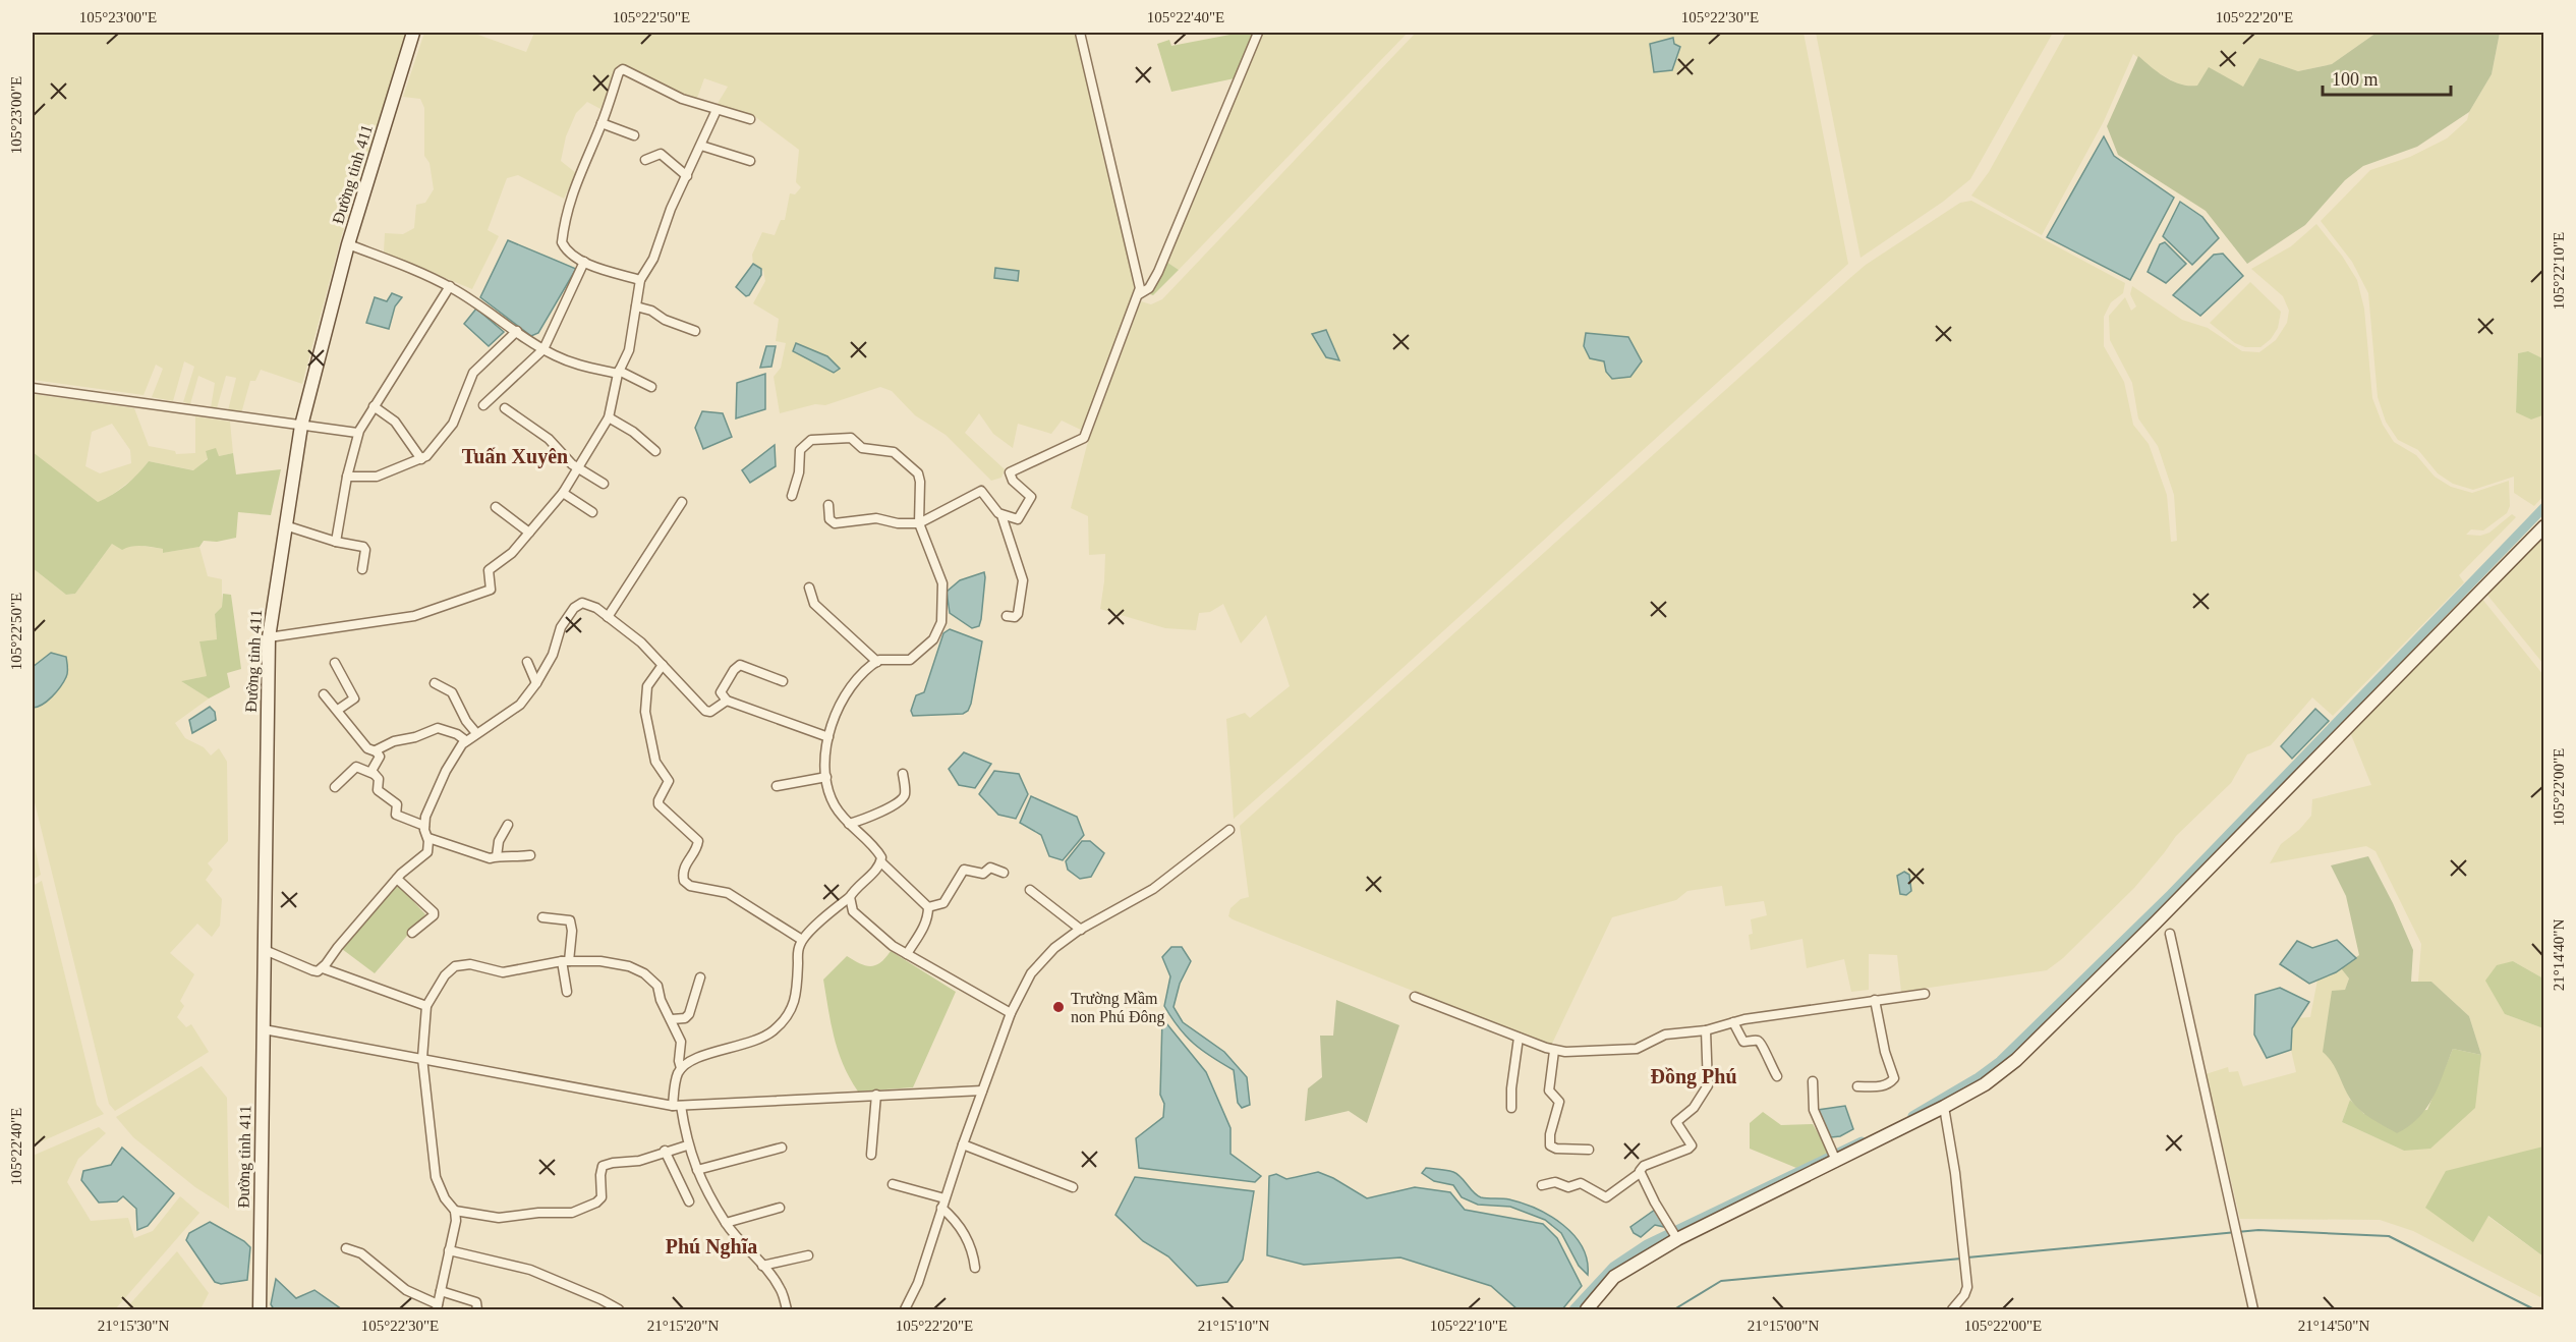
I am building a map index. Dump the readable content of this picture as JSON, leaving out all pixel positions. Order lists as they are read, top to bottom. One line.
{"streets":{"main road":["Đường tỉnh 411"]},"districts":["Tuấn Xuyên","Đồng Phú","Phú Nghĩa"],"places":["Trường Mầm non Phú Đông"],"scale_bar":"100 m","coordinates":["105°23'00\"E","105°22'50\"E","105°22'40\"E","105°22'30\"E","105°22'20\"E","105°22'10\"E","105°22'00\"E","21°14'40\"N","21°15'30\"N","21°15'20\"N","21°15'10\"N","21°15'00\"N","21°14'50\"N"]}
